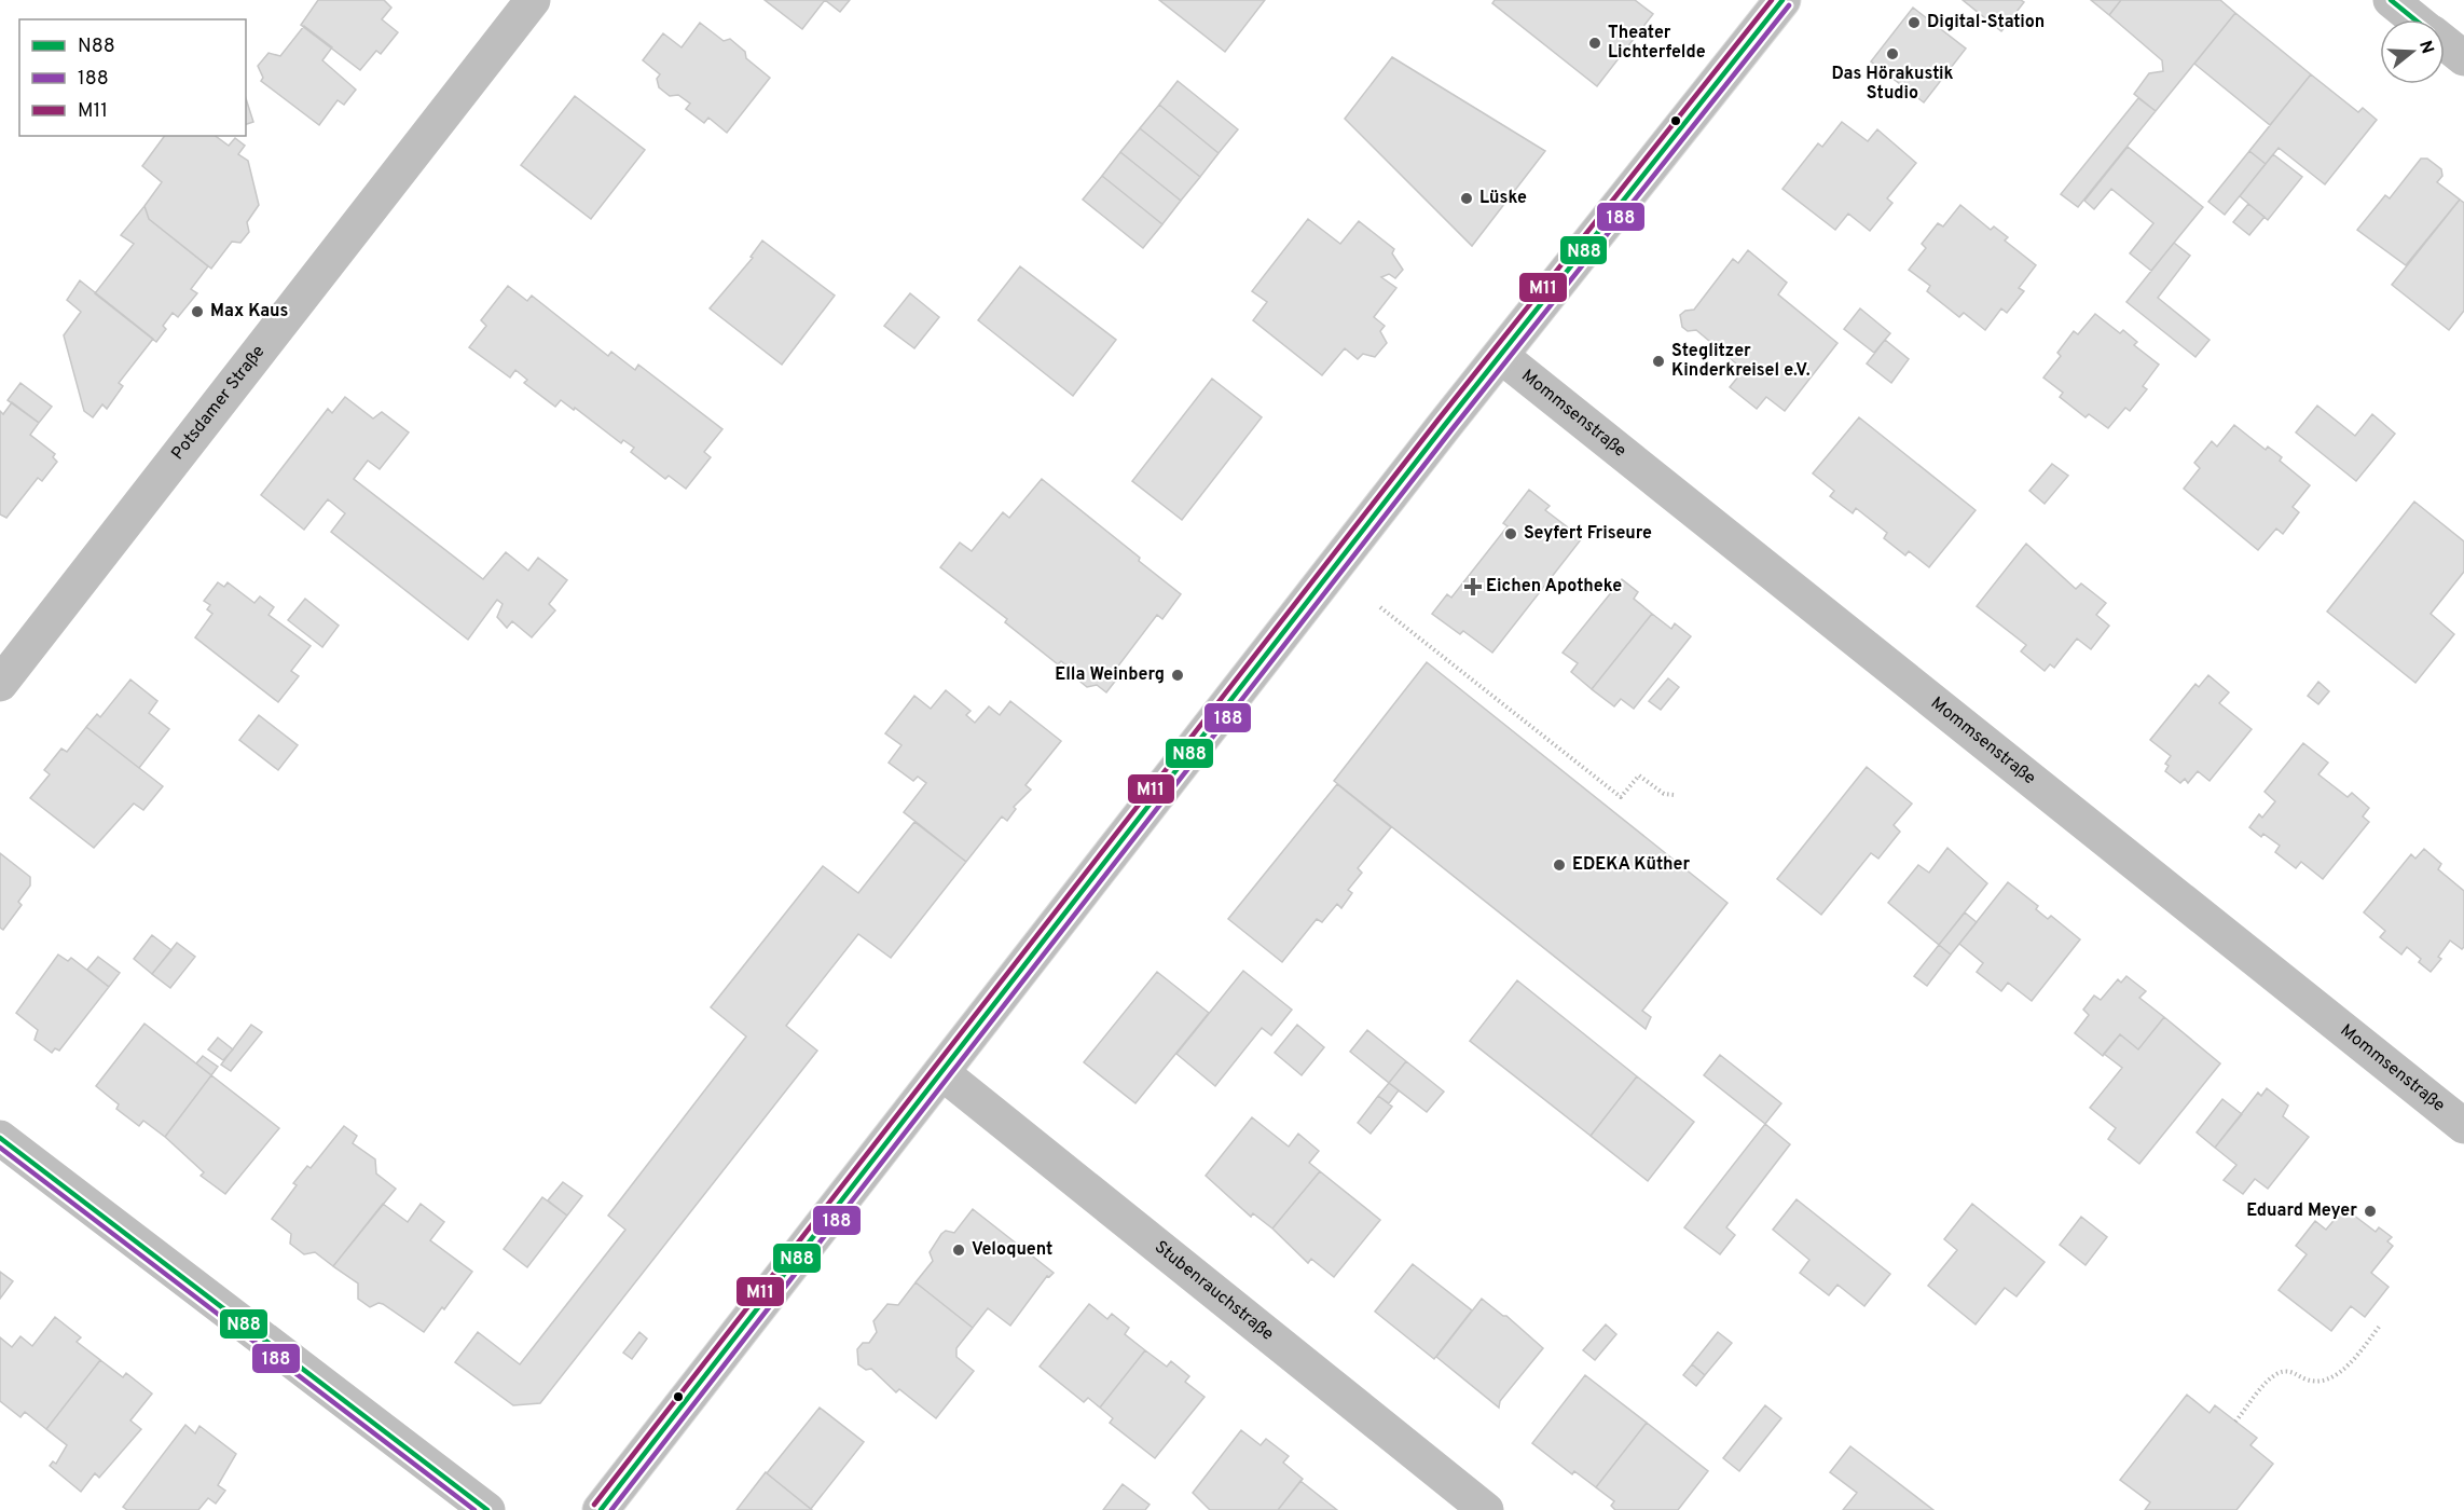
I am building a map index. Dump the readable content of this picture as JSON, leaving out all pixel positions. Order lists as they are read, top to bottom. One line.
{"streets":{"street":["Potsdamer Straße","Mommsenstraße","Stubenrauchstraße"]},"places":{"other":["Digital-Station","Theater Lichterfelde","Das Hörakustik Studio","Lüske","Max Kaus","Steglitzer Kinderkreisel e.V.","Seyfert Friseure","Ella Weinberg","EDEKA Küther","Eduard Meyer","Veloquent"],"health":["Eichen Apotheke"]},"lines":["transit line N88","transit line M11","transit line 188"],"legend":["N88","188","M11"],"north":"right"}
